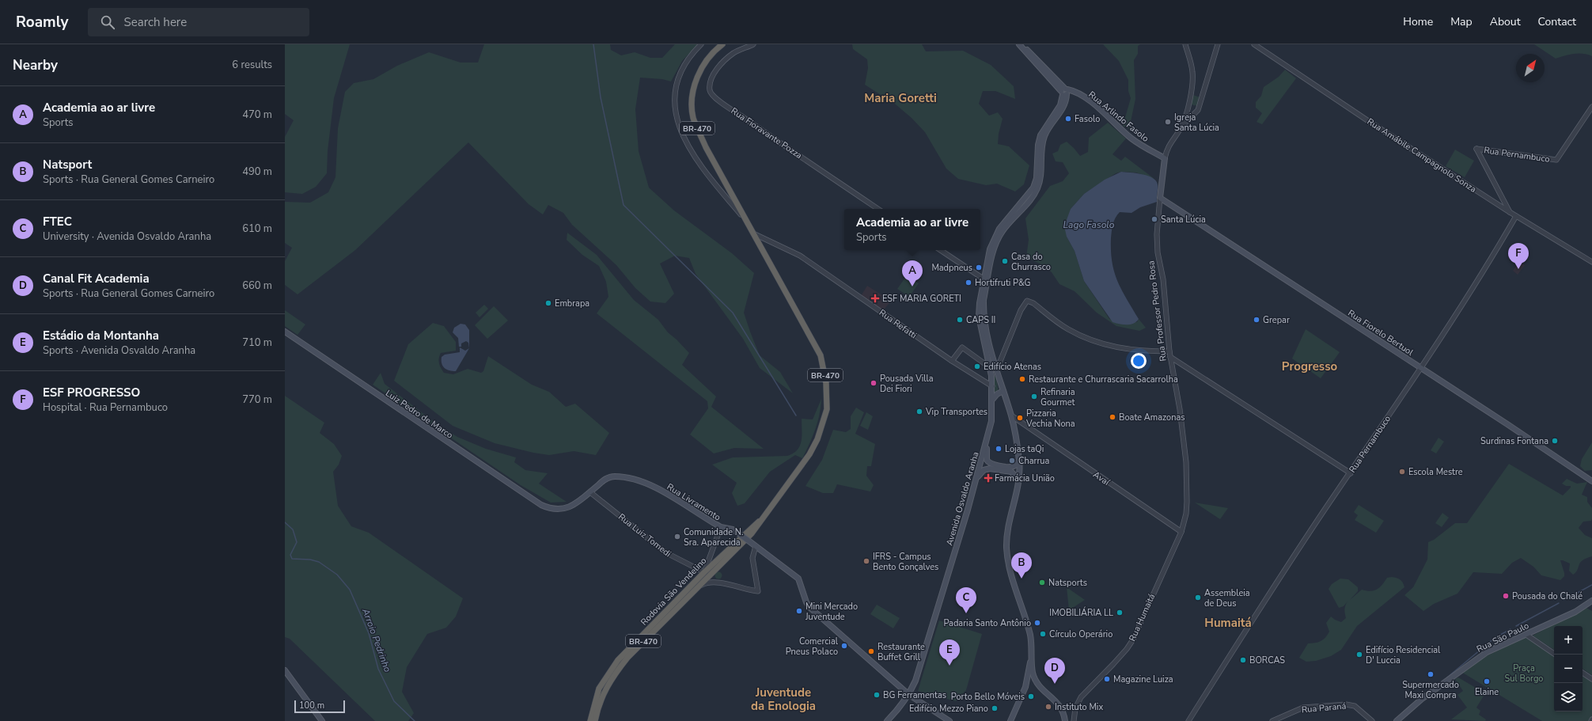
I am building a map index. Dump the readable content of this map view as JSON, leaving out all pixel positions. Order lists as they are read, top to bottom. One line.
{"streets":{"highway":["BR-470","Rodovia São Vendelino"],"main road":["Rua Arlindo Fasolo","Rua Professor Pedro Rosa","Rua Fiorelo Bertuol","Luiz Pedro de Marco","Avenida Osvaldo Aranha","Rua Livramento","Rua São Paulo"],"street":["Rua Fioravante Pozza","Rua Pernambuco","Rua Amábile Campagnolo Sonza","Rua Refatti","Avaí","Rua Luiz Tomedi","Rua Humaitá","Rua Paraná"]},"crossings":[["Rua Arlindo Fasolo","Rua Professor Pedro Rosa"],["BR-470","Rua Refatti"],["BR-470","Rodovia São Vendelino"],["Rua Pernambuco","Rua Amábile Campagnolo Sonza"],["Rua Pernambuco","Rua Fiorelo Bertuol"],["Rua Professor Pedro Rosa","Rua Fiorelo Bertuol"],["Rua Professor Pedro Rosa","Rua Humaitá"],["Rua Refatti","Avenida Osvaldo Aranha"],["Luiz Pedro de Marco","Rua Livramento"],["Avaí","Rua Humaitá"],["Avenida Osvaldo Aranha","Rua Livramento"],["Rua Livramento","Rua Luiz Tomedi"],["Rua Luiz Tomedi","Rodovia São Vendelino"]],"districts":["Maria Goretti","Progresso","Humaitá","Juventude da Enologia"],"water":["Lago Fasolo","Arroio Pedrinho"],"parks":["Praça Sul Borgo"],"places":{"other":["Fasolo","Igreja Santa Lúcia","Santa Lúcia","Casa do Churrasco","Madpneus","Hortifruti P&G","Embrapa","CAPS II","Grepar","Edifício Atenas","Restaurante e Churrascaria Sacarrolha","Pousada Villa Dei Fiori","Refinaria Gourmet","Vip Transportes","Boate Amazonas","Pizzaria Vechia Nona","Surdinas Fontana","Lojas taQi","Charrua","Escola Mestre","Comunidade N. Sra. Aparecida","IFRS - Campus Bento Gonçalves","Natsports","Pousada do Chalé","Assembleia de Deus","Mini Mercado Juventude","IMOBILIÁRIA LL","Padaria Santo Antônio","Círculo Operário","Comercial Pneus Polaco","Restaurante Buffet Grill","Edifício Residencial D' Luccia","BORCAS","Supermercado Maxi Compra","Magazine Luiza","Elaine","BG Ferramentas","Porto Bello Móveis","Instituto Mix","Edifício Mezzo Piano"],"health":["ESF MARIA GORETI","Farmácia União"]},"scale_bar":"100 m","north":"top right","page":{"header":"Roamly","search":"Search here","nav":["Home","Map","About","Contact"],"heading":["Nearby","6 results"],"list":[{"mark":"A","name":"Academia ao ar livre","note":"Sports","value":"470 m"},{"mark":"B","name":"Natsport","note":"Sports · Rua General Gomes Carneiro","value":"490 m"},{"mark":"C","name":"FTEC","note":"University · Avenida Osvaldo Aranha","value":"610 m"},{"mark":"D","name":"Canal Fit Academia","note":"Sports · Rua General Gomes Carneiro","value":"660 m"},{"mark":"E","name":"Estádio da Montanha","note":"Sports · Avenida Osvaldo Aranha","value":"710 m"},{"mark":"F","name":"ESF PROGRESSO","note":"Hospital · Rua Pernambuco","value":"770 m"}],"popup":["Academia ao ar livre","Sports"],"pins":["F","A","B","C","E","D"],"map_buttons":["+","−"],"scale":"100 m"}}
